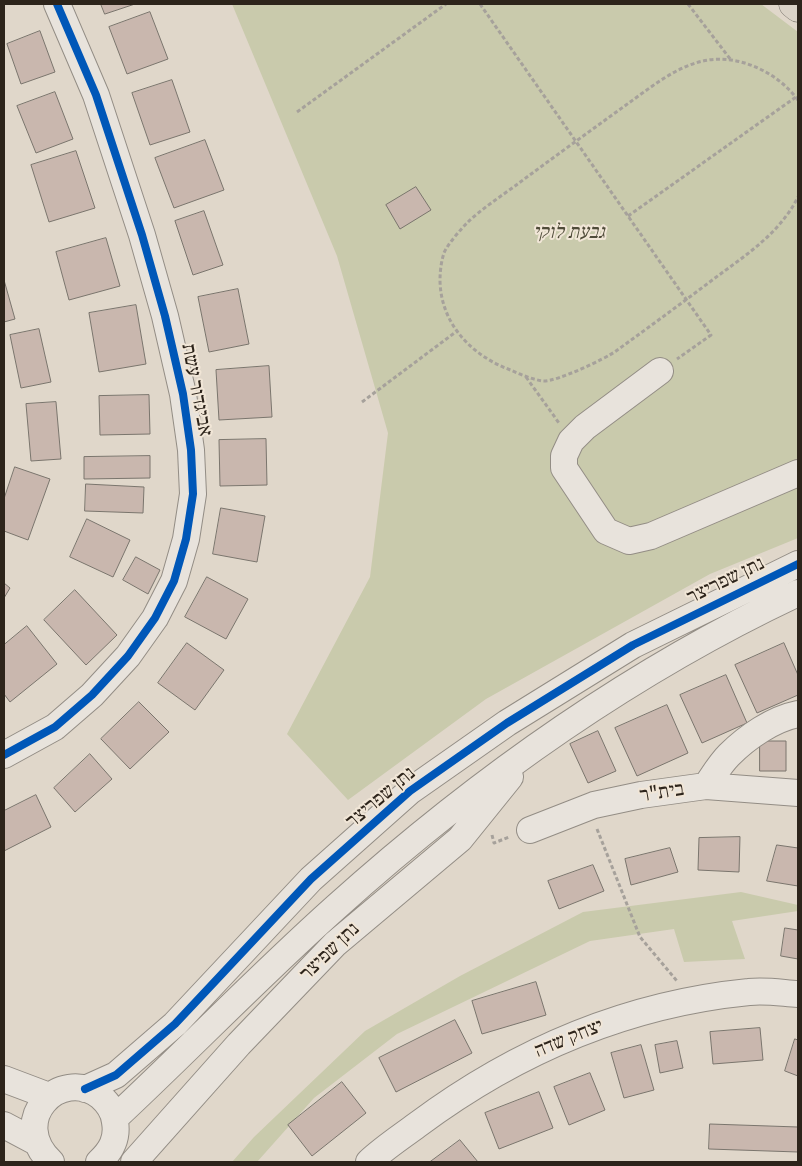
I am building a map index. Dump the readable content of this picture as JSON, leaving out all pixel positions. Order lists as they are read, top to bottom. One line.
{"streets":{"street":["אביגדור עשת","נתן שפריצר","בית\"ר","נתן שפיצר","יצחק שדה"]},"parks":["גבעת לוקי"]}
